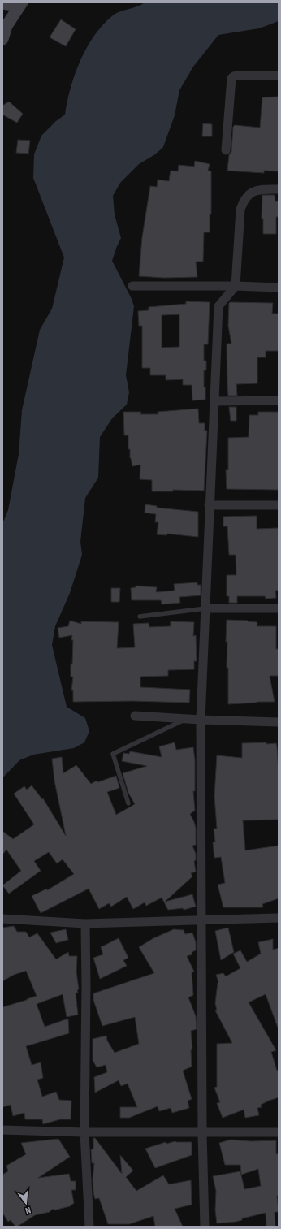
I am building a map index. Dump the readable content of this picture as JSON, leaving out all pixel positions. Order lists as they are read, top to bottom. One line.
{"north":"bottom"}
